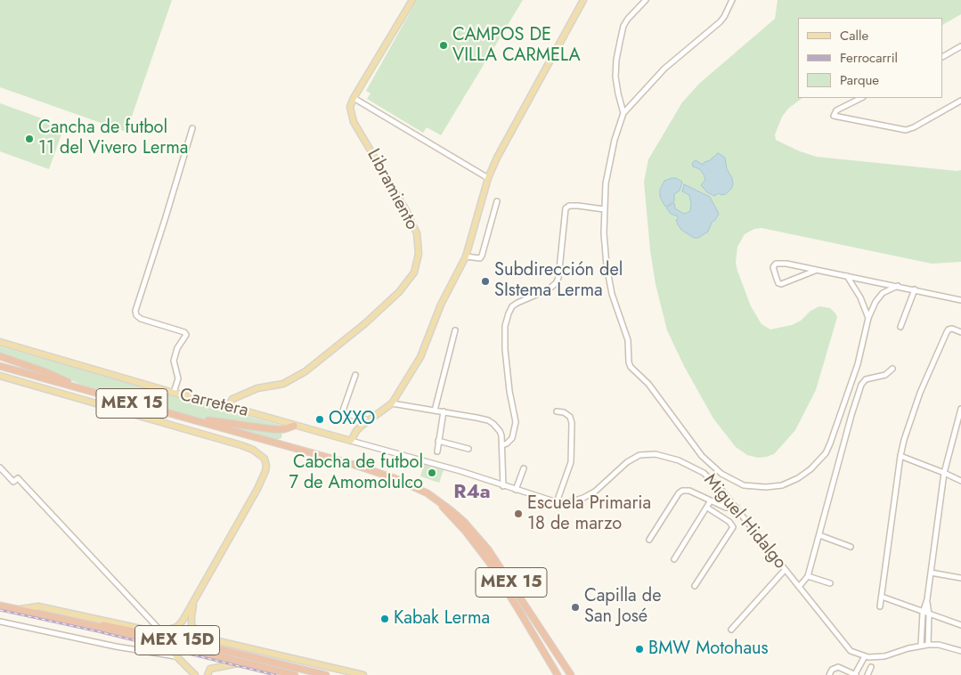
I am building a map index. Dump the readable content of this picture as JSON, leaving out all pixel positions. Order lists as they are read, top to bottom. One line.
{"streets":{"highway":["MEX 15","MEX 15D"],"main road":["Libramiento","Carretera"],"street":["Miguel Hidalgo"]},"crossings":[["Libramiento","Carretera"],["Carretera","Miguel Hidalgo"]],"districts":["R4a"],"places":["CAMPOS DE VILLA CARMELA","Cancha de futbol 11 del Vivero Lerma","Subdirección del SIstema Lerma","OXXO","Cabcha de futbol 7 de Amomolulco","Escuela Primaria 18 de marzo","Capilla de San José","Kabak Lerma","BMW Motohaus"],"legend":["Calle","Ferrocarril","Parque"]}
